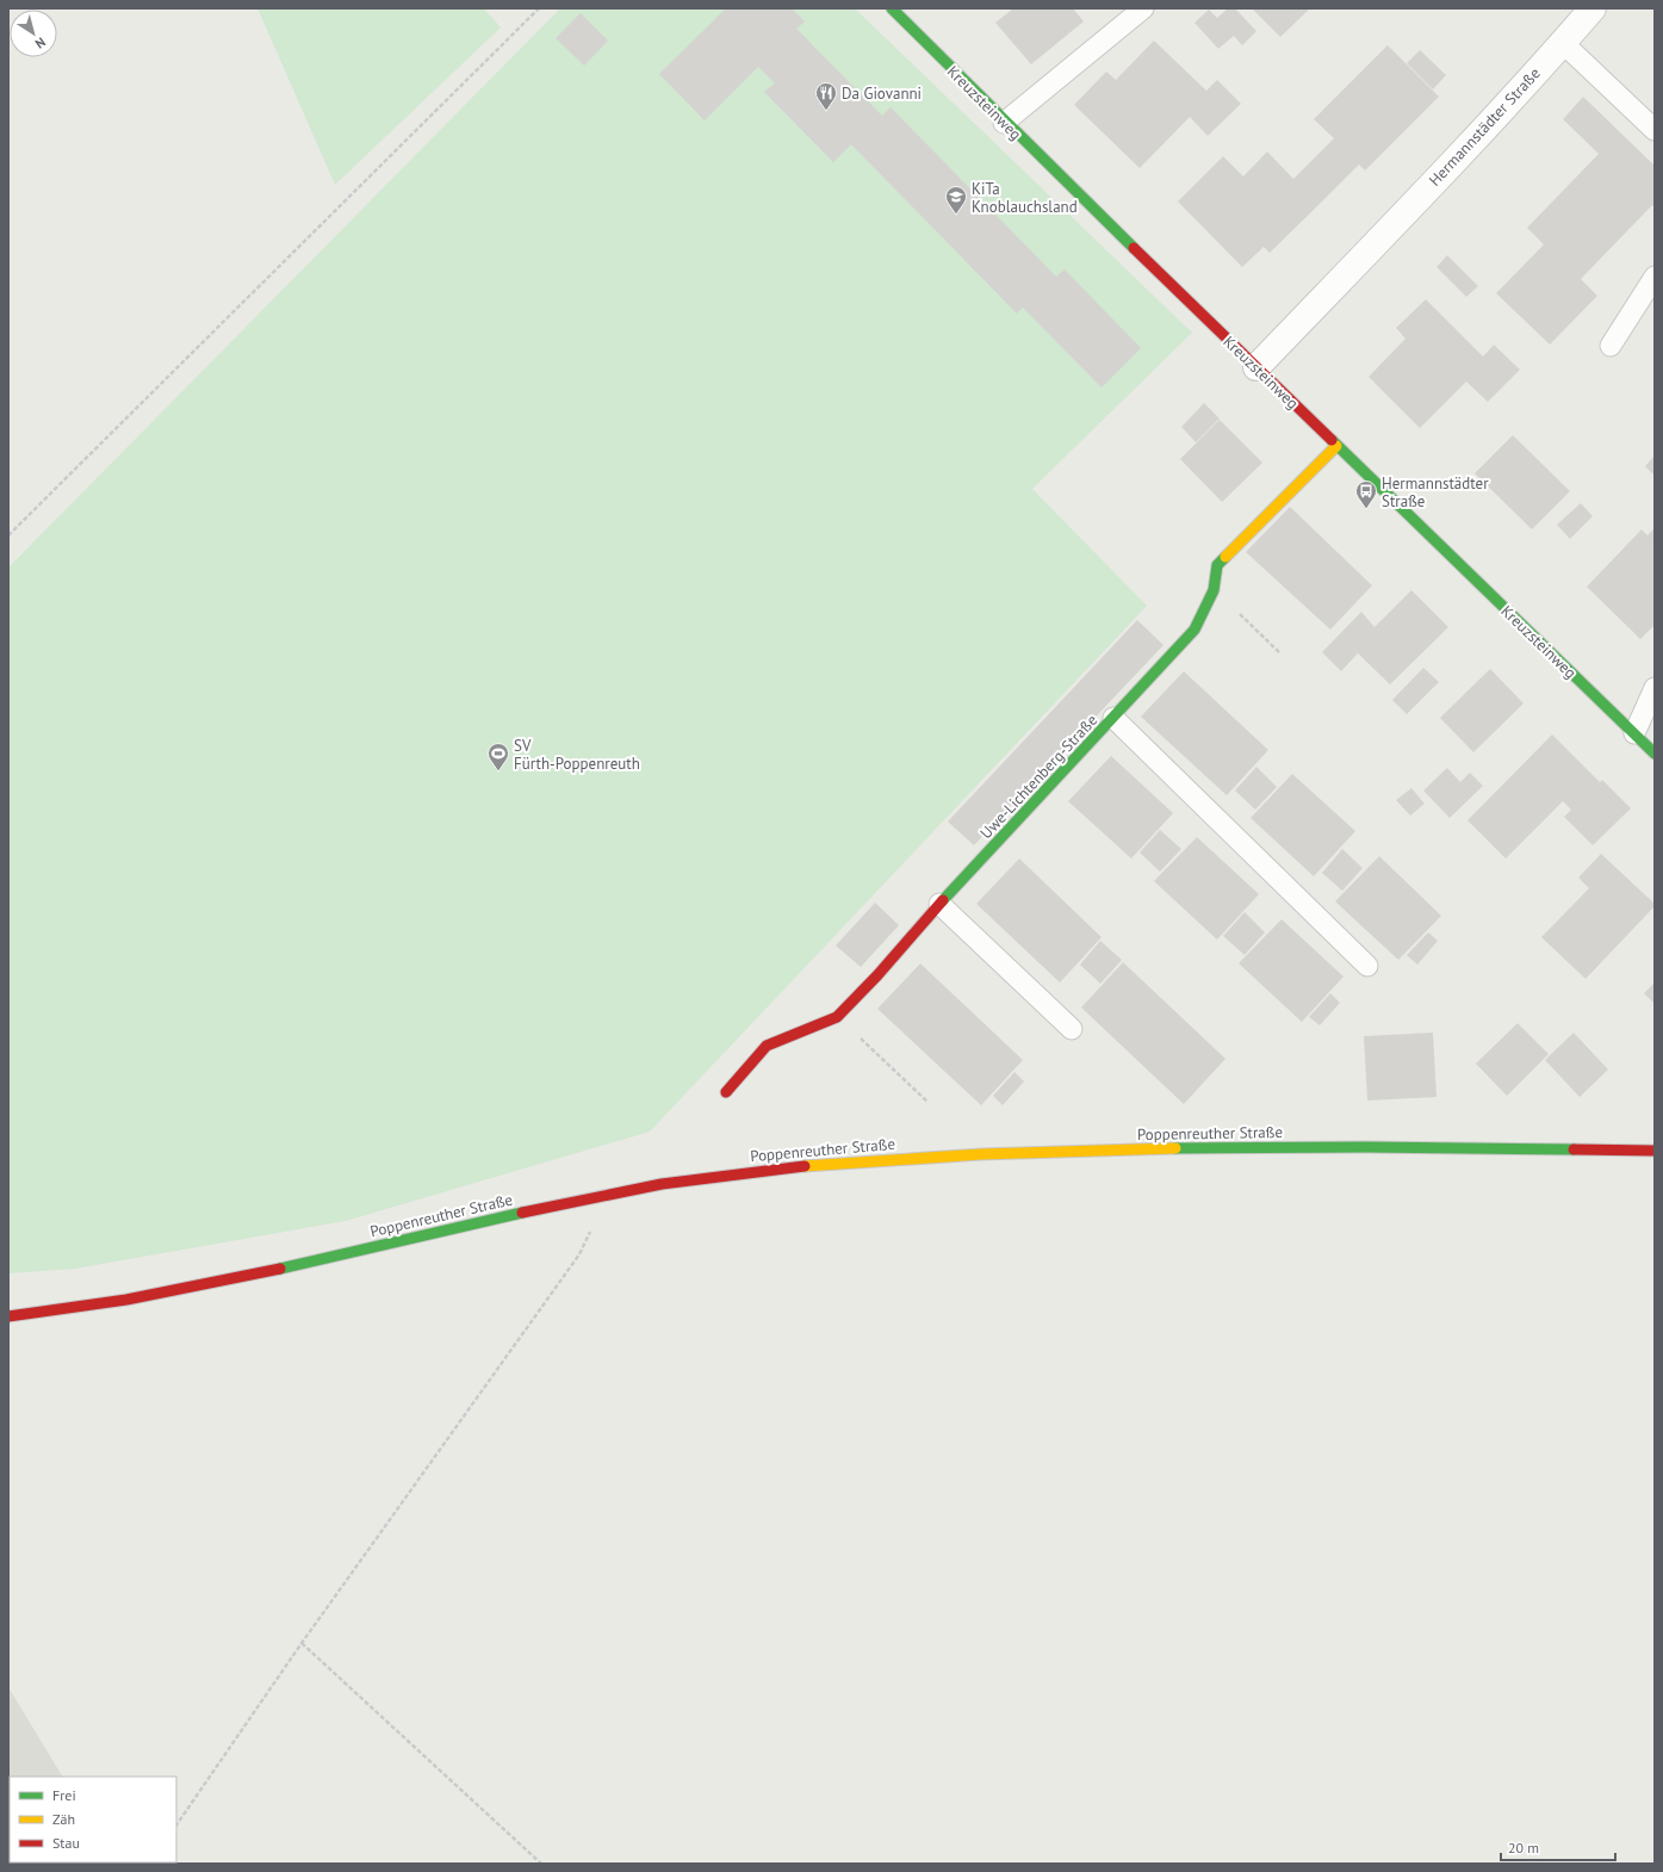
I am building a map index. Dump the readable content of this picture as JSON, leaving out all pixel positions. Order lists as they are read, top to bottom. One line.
{"streets":{"street":["Kreuzsteinweg","Hermannstädter Straße","Uwe-Lichtenberg-Straße","Poppenreuther Straße"]},"crossings":[["Kreuzsteinweg","Hermannstädter Straße"],["Kreuzsteinweg","Uwe-Lichtenberg-Straße"]],"places":{"restaurant":["Da Giovanni"],"school or university":["KiTa Knoblauchsland"],"bus stop":["Hermannstädter Straße"],"sports":["SV Fürth-Poppenreuth"]},"legend":["Frei","Zäh","Stau"],"scale_bar":"20 m","north":"bottom right"}
